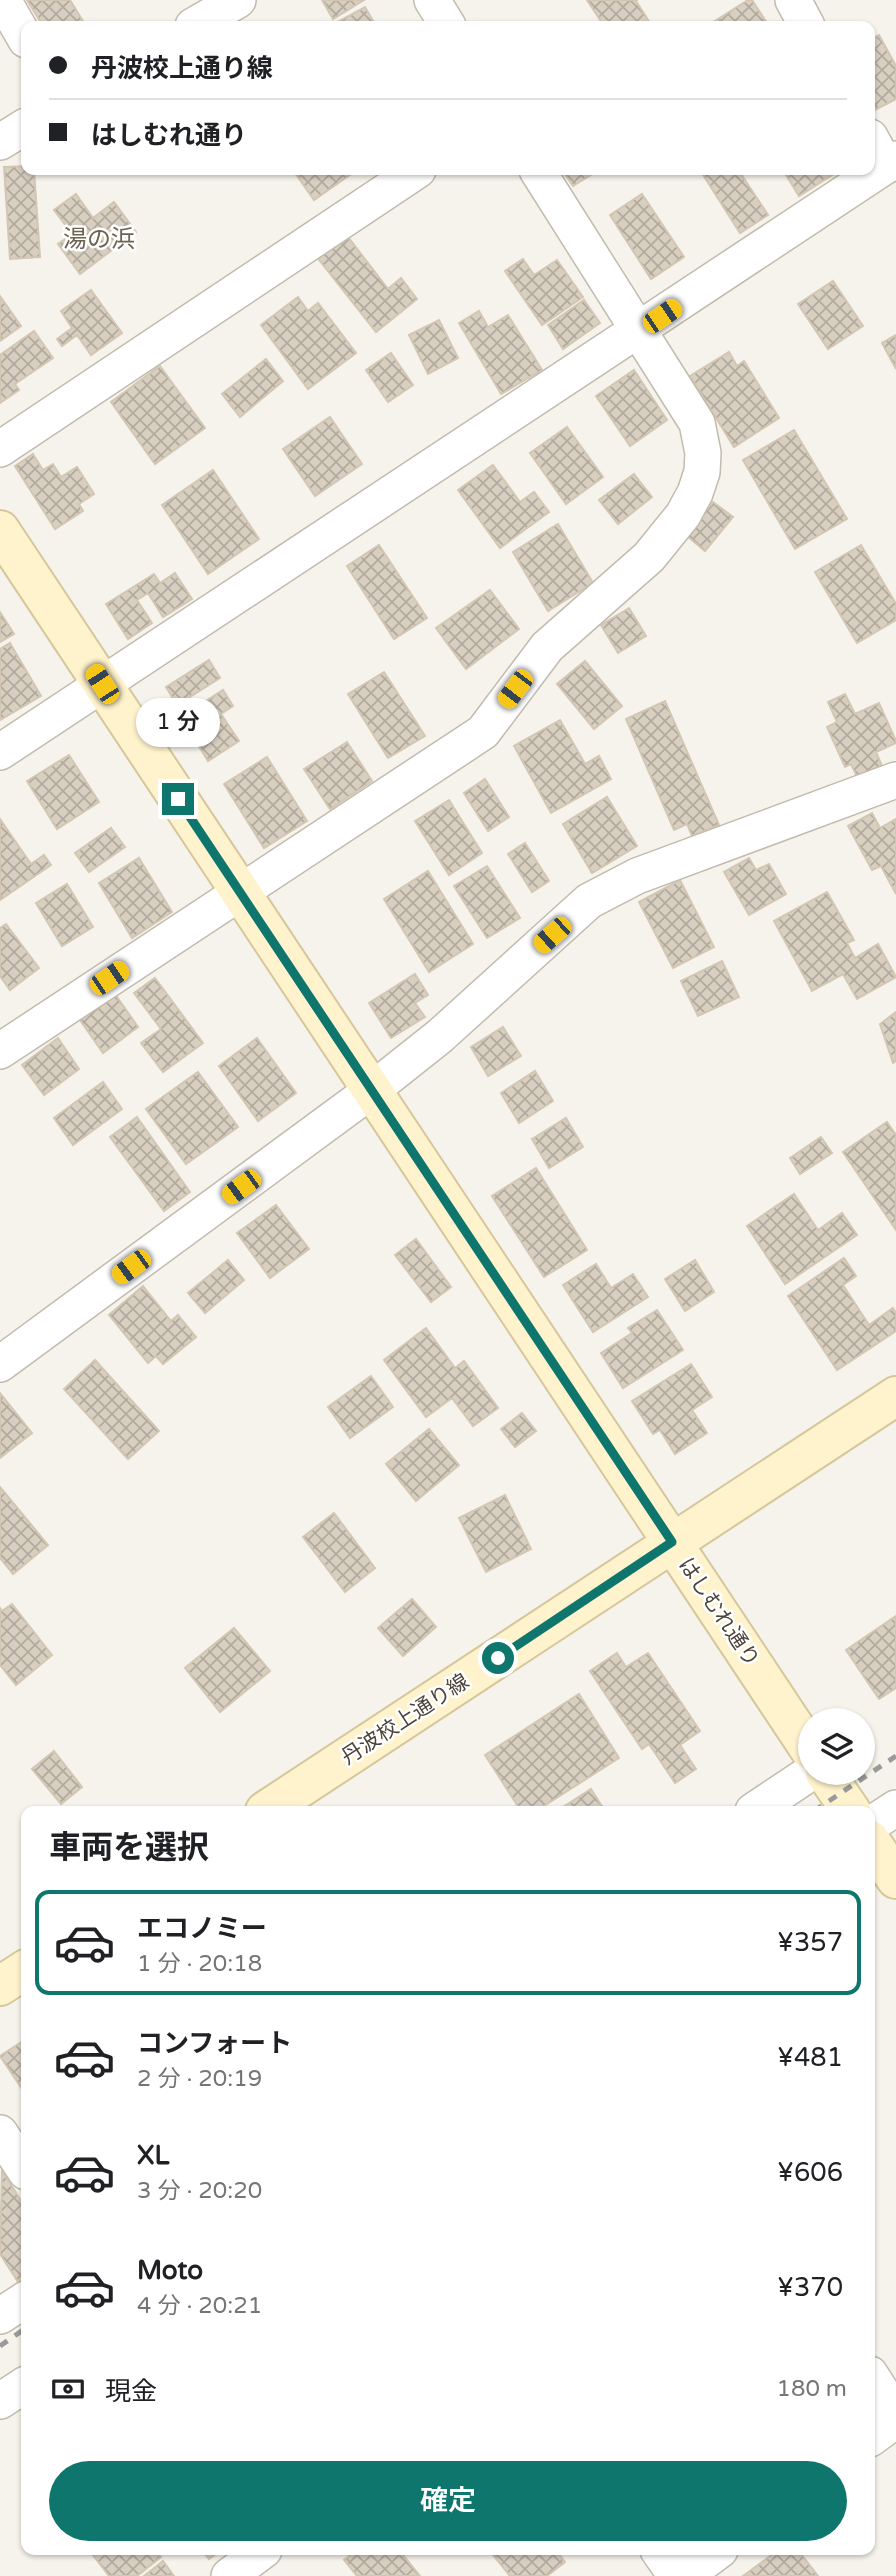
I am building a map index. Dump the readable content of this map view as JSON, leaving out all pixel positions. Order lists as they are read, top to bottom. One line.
{"streets":{"street":["はしむれ通り","丹波校上通り線"]},"crossings":[["はしむれ通り","丹波校上通り線"]],"districts":["湯の浜"],"page":{"banner":["丹波校上通り線","はしむれ通り"],"bubble":"1 分","heading":"車両を選択","list":[{"name":"エコノミー","note":"1 分 · 20:18","value":"¥357"},{"name":"コンフォート","note":"2 分 · 20:19","value":"¥481"},{"name":"XL","note":"3 分 · 20:20","value":"¥606"},{"name":"Moto","note":"4 分 · 20:21","value":"¥370"}],"pay":["現金","180 m"],"buttons":"確定"}}
